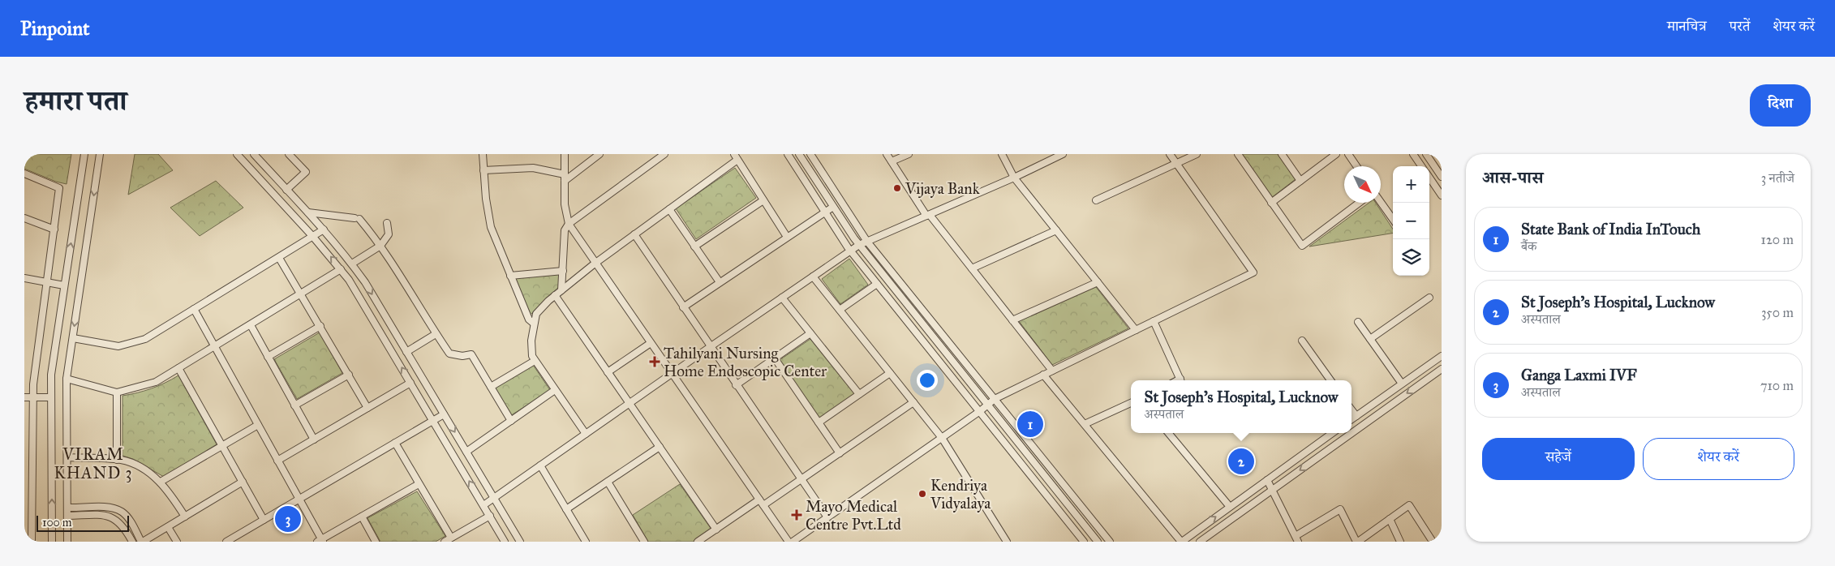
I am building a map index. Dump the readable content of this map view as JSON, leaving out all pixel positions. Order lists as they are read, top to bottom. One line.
{"districts":["VIRAM KHAND 3"],"places":{"other":["Vijaya Bank","Kendriya Vidyalaya"],"health":["Tahilyani Nursing Home Endoscopic Center","Mayo Medical Centre Pvt.Ltd"]},"scale_bar":"100 m","north":"bottom right","page":{"header":"Pinpoint","nav":["मानचित्र","परतें","शेयर करें"],"title":"हमारा पता","buttons":["दिशा",["सहेजें","शेयर करें"]],"heading":["आस-पास","3 नतीजे"],"map_buttons":["+","−"],"list":[{"mark":"1","name":"State Bank of India InTouch","note":"बैंक","value":"120 m"},{"mark":"2","name":"St Joseph's Hospital, Lucknow","note":"अस्पताल","value":"350 m"},{"mark":"3","name":"Ganga Laxmi IVF","note":"अस्पताल","value":"710 m"}],"popup":["St Joseph's Hospital, Lucknow","अस्पताल"],"pins":["1","2","3"],"scale":"100 m"}}
